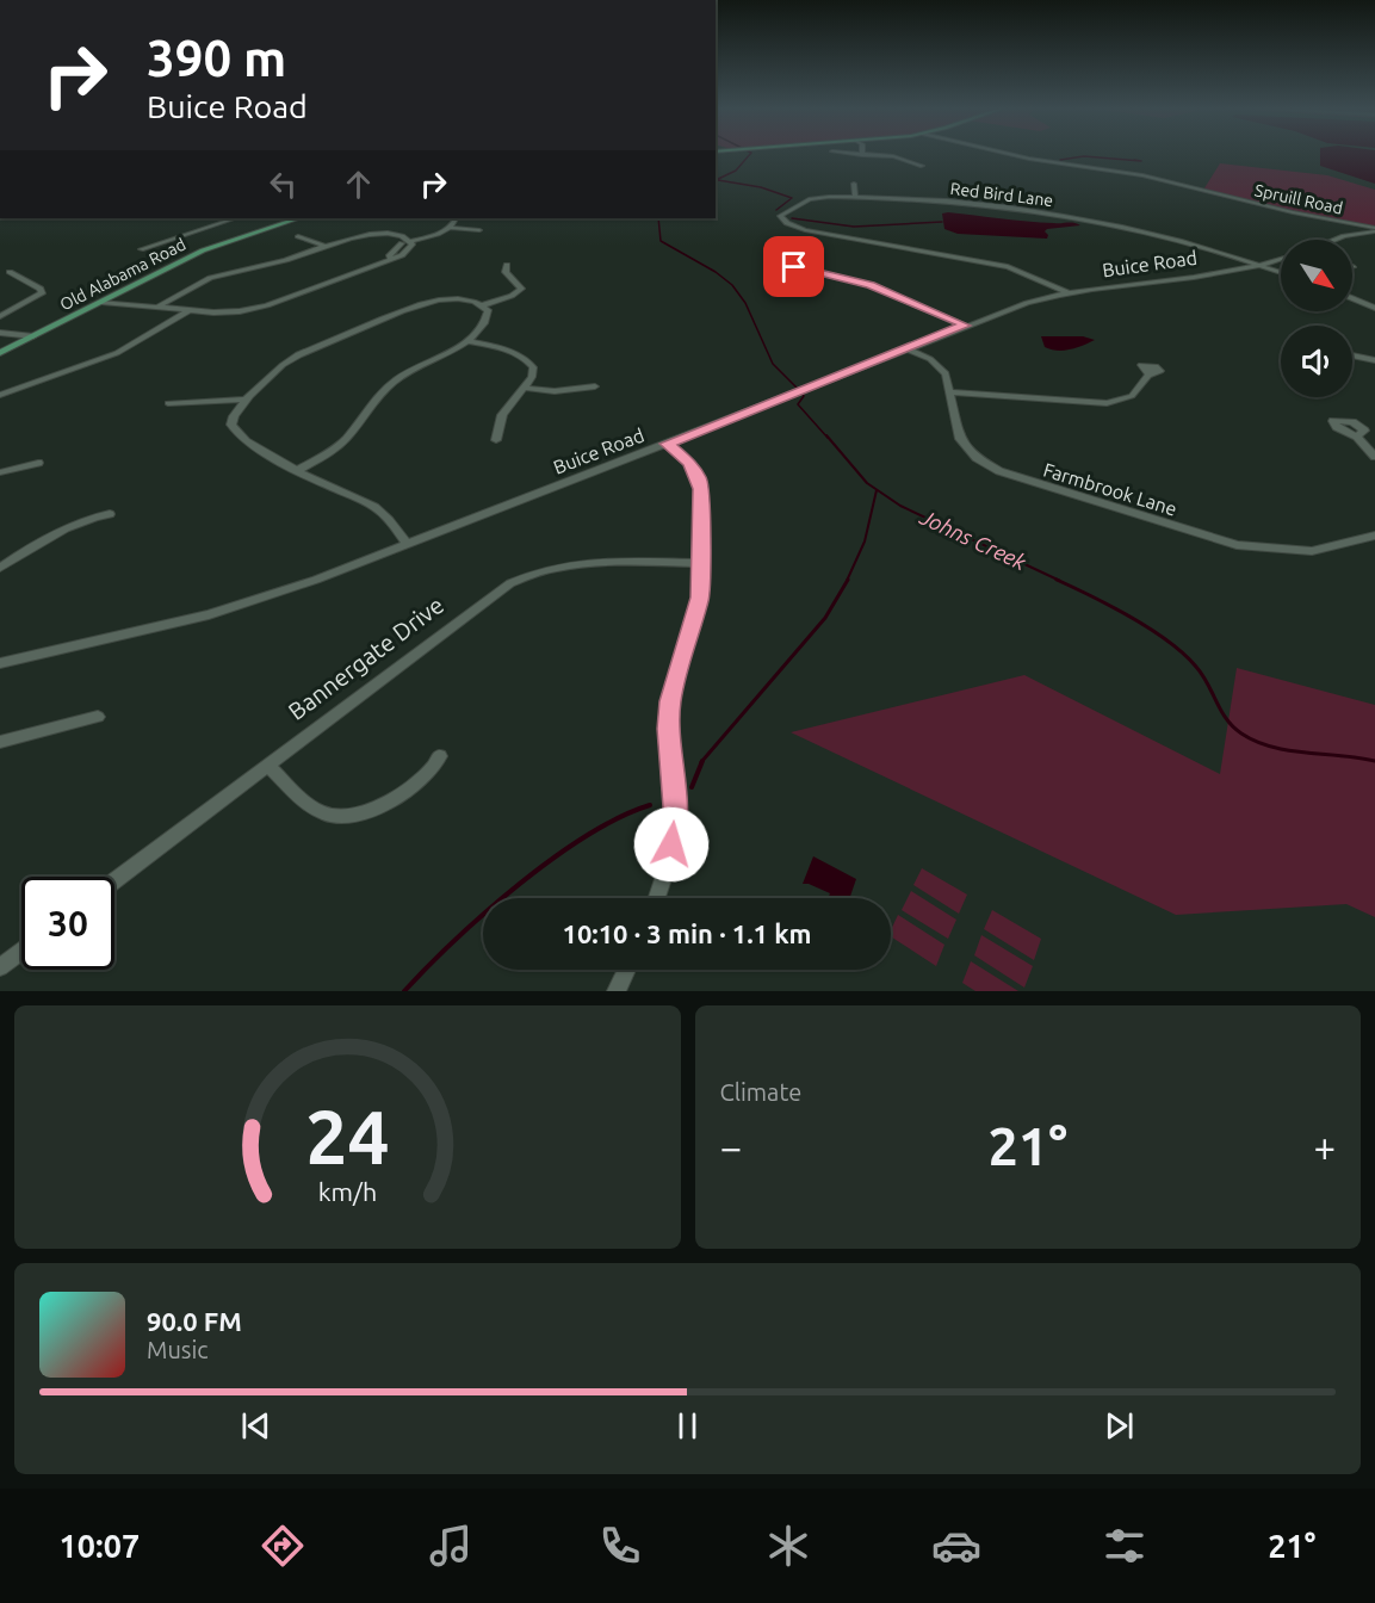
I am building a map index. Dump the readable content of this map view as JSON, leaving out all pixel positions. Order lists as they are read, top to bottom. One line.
{"streets":{"main road":["Old Alabama Road"],"street":["Red Bird Lane","Spruill Road","Buice Road","Farmbrook Lane","Bannergate Drive"]},"crossings":[["Red Bird Lane","Buice Road"],["Buice Road","Farmbrook Lane"]],"water":["Johns Creek"],"north":"bottom right","page":{"turn":["390 m","Buice Road"],"limit":"30","trip":"10:10 · 3 min · 1.1 km","tile":"Climate","heat":["−","21°","+"],"song":["90.0 FM","Music"],"tabs":["10:07","21°"],"gauge":["24","km/h"]}}
